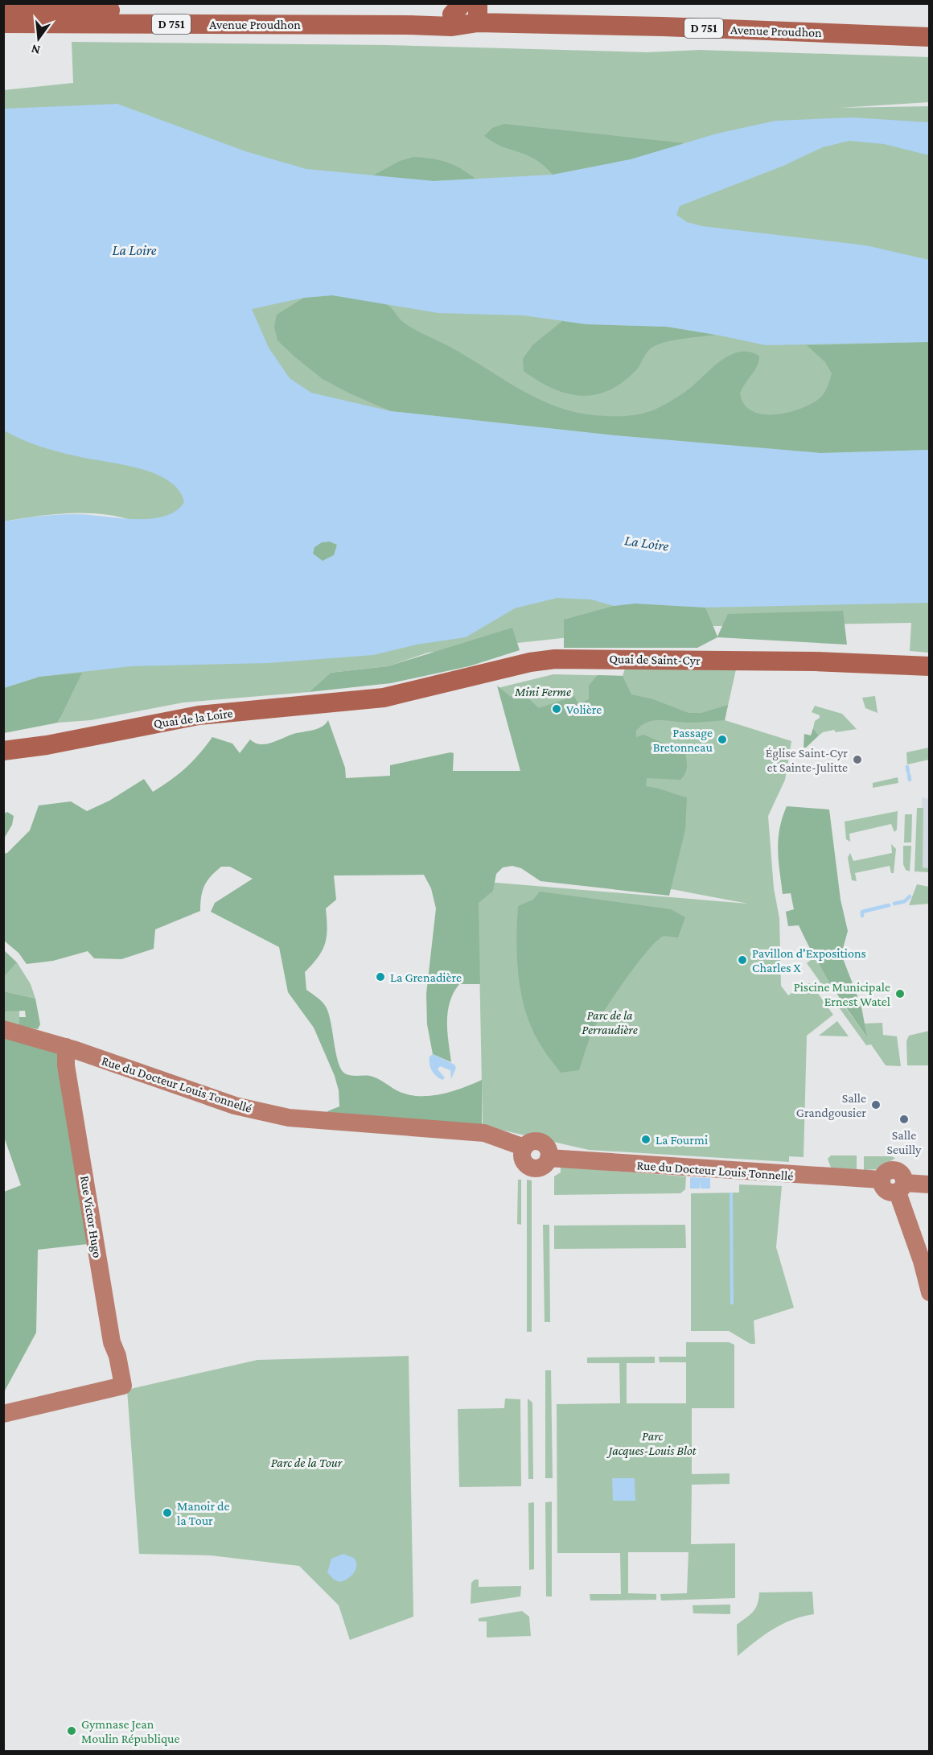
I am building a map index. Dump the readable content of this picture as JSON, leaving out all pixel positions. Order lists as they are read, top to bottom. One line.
{"streets":{"main road":["D 751","Avenue Proudhon","Quai de Saint-Cyr","Quai de la Loire"],"street":["Rue du Docteur Louis Tonnellé","Rue Victor Hugo"]},"crossings":[["Quai de Saint-Cyr","Quai de la Loire"],["Rue du Docteur Louis Tonnellé","Rue Victor Hugo"]],"water":["La Loire"],"parks":["Mini Ferme","Parc de la Perraudière","Parc Jacques-Louis Blot","Parc de la Tour"],"places":["Volière","Passage Bretonneau","Église Saint-Cyr et Sainte-Julitte","Pavillon d'Expositions Charles X","La Grenadière","Piscine Municipale Ernest Watel","Salle Grandgousier","Salle Seuilly","La Fourmi","Manoir de la Tour","Gymnase Jean Moulin République"],"north":"bottom"}
